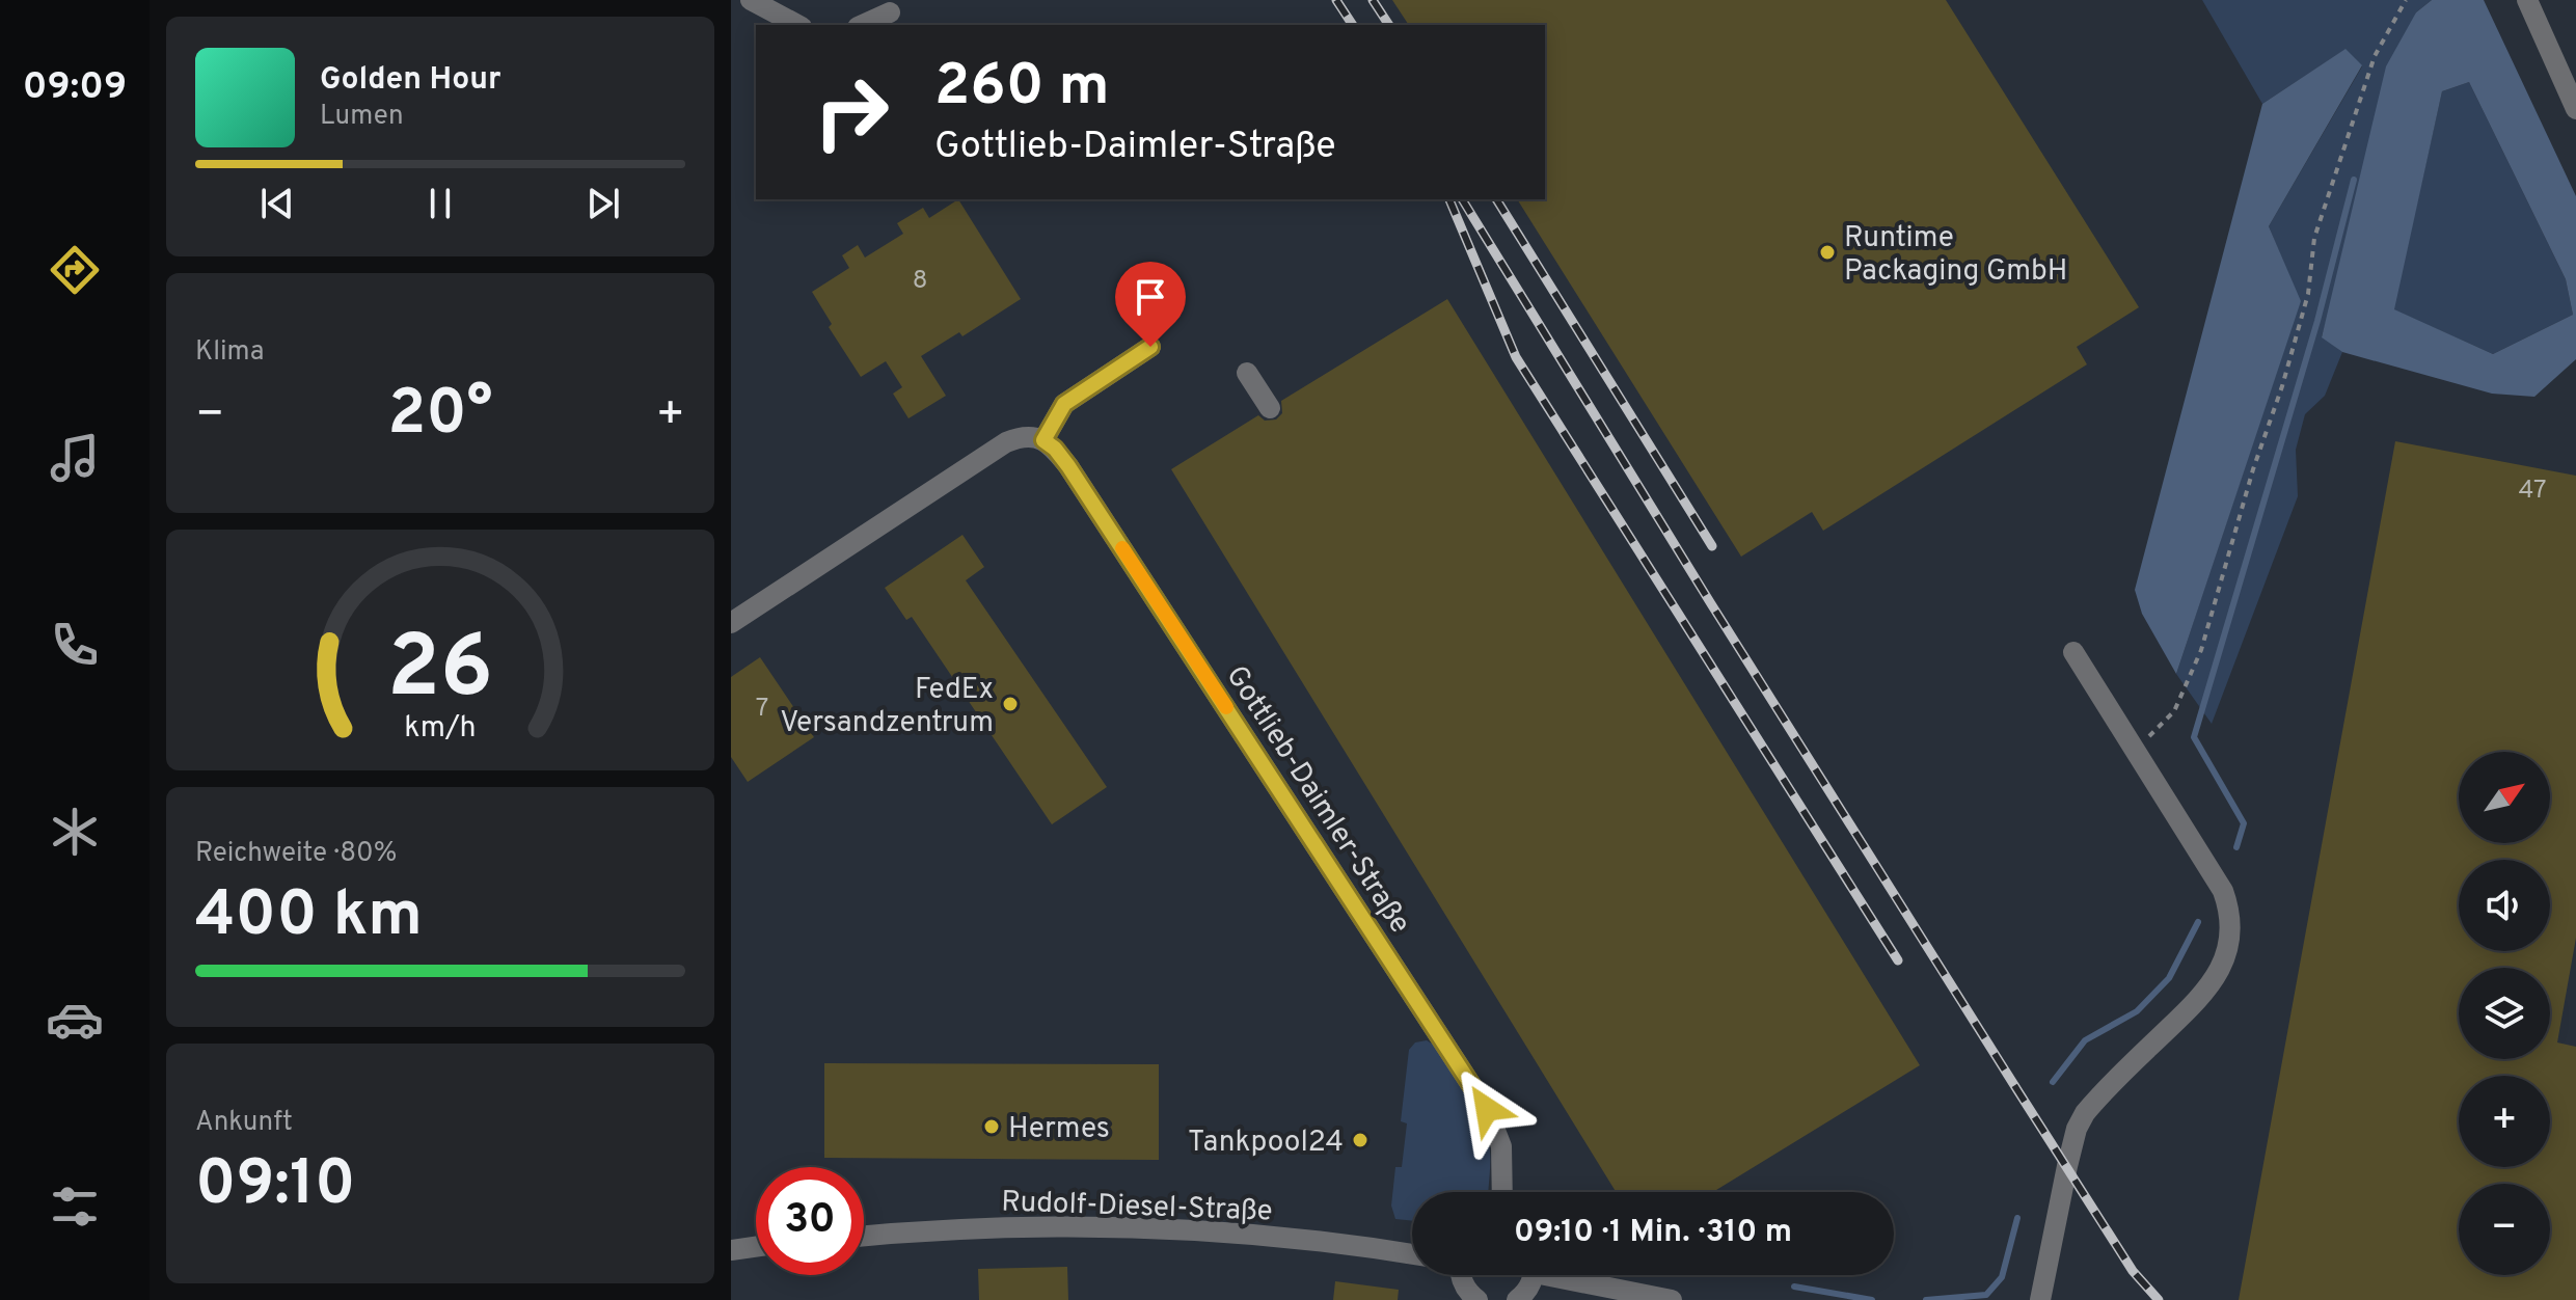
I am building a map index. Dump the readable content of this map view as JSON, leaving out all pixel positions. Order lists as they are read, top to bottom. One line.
{"streets":{"street":["Gottlieb-Daimler-Straße","Rudolf-Diesel-Straße"]},"places":["Runtime Packaging GmbH","FedEx Versandzentrum","Hermes","Tankpool24"],"house_numbers":["8","47","7"],"north":"top right","page":{"tabs":"09:09","turn":["260 m","Gottlieb-Daimler-Straße"],"song":["Golden Hour","Lumen"],"tile":["Klima",["Reichweite · 80%","400 km"],["Ankunft","09:10"]],"heat":["−","20°","+"],"map_buttons":["+","−"],"limit":"30","trip":"09:10 · 1 Min. · 310 m","gauge":["26","km/h"]}}
